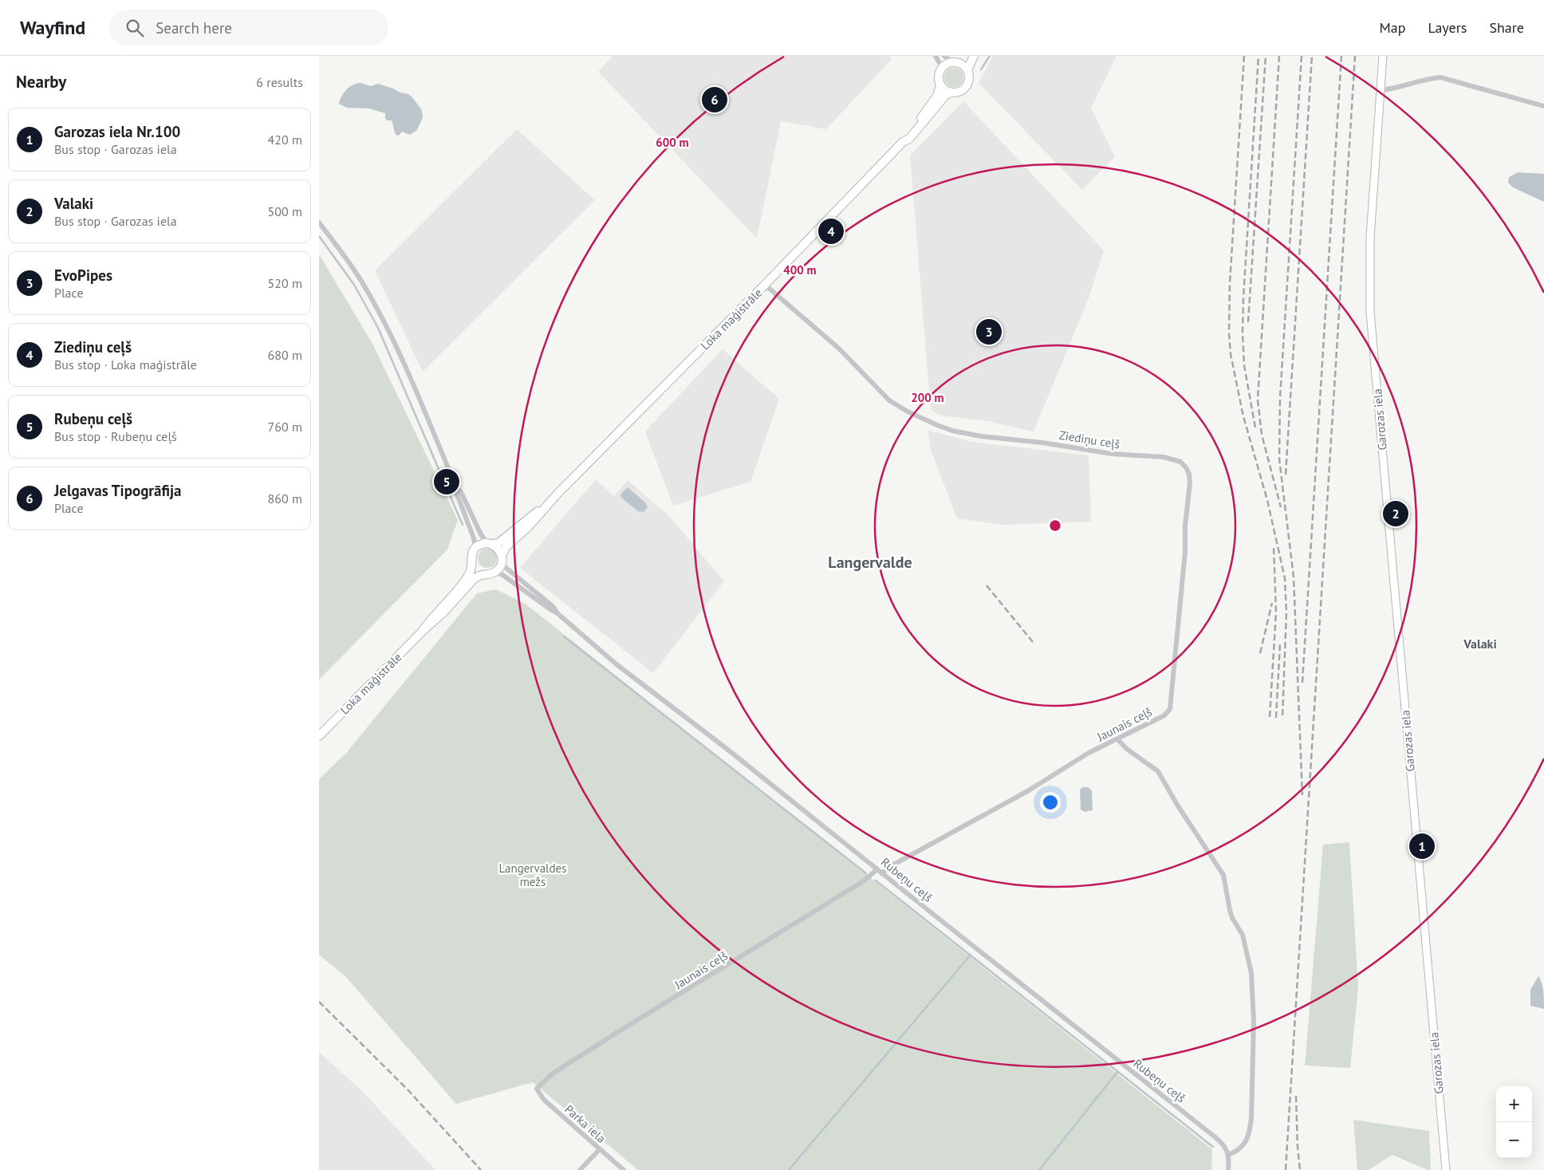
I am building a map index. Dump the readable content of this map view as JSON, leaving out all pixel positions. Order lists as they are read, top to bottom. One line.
{"streets":{"main road":["Loka maģistrāle","Garozas iela"],"street":["Ziediņu ceļš","Jaunais ceļš","Rubeņu ceļš","Parka iela"]},"crossings":[["Loka maģistrāle","Ziediņu ceļš"],["Loka maģistrāle","Rubeņu ceļš"],["Ziediņu ceļš","Jaunais ceļš"],["Jaunais ceļš","Rubeņu ceļš"],["Jaunais ceļš","Parka iela"]],"districts":["Langervalde","Valaki"],"parks":["Langervaldes mežs"],"page":{"header":"Wayfind","search":"Search here","nav":["Map","Layers","Share"],"heading":["Nearby","6 results"],"pins":["6","4","3","5","2","1"],"list":[{"mark":"1","name":"Garozas iela Nr.100","note":"Bus stop · Garozas iela","value":"420 m"},{"mark":"2","name":"Valaki","note":"Bus stop · Garozas iela","value":"500 m"},{"mark":"3","name":"EvoPipes","note":"Place","value":"520 m"},{"mark":"4","name":"Ziediņu ceļš","note":"Bus stop · Loka maģistrāle","value":"680 m"},{"mark":"5","name":"Rubeņu ceļš","note":"Bus stop · Rubeņu ceļš","value":"760 m"},{"mark":"6","name":"Jelgavas Tipogrāfija","note":"Place","value":"860 m"}],"map_buttons":["+","−"]},"rings":["600 m","400 m","200 m"]}
